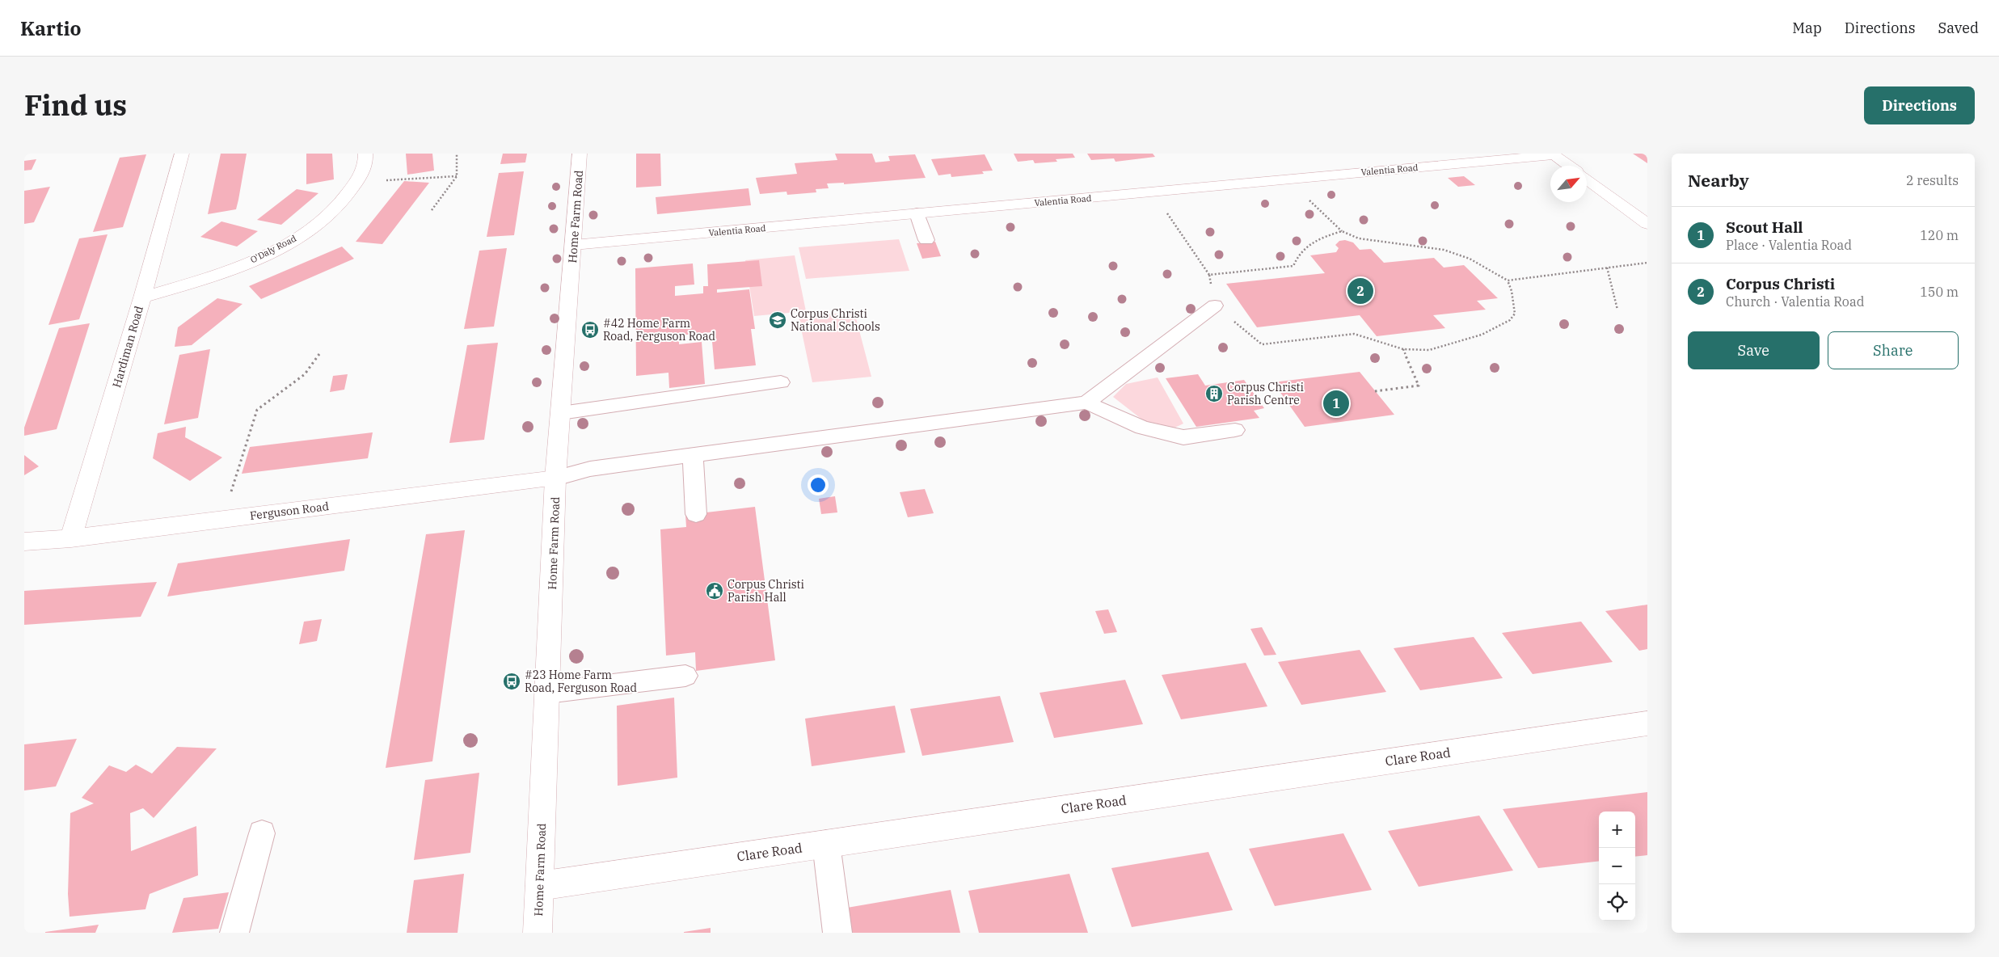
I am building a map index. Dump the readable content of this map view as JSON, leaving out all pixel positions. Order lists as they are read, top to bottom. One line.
{"streets":{"street":["Valentia Road","Home Farm Road","O'Daly Road","Hardiman Road","Ferguson Road","Clare Road"]},"crossings":[["Valentia Road","Home Farm Road"],["Home Farm Road","Ferguson Road"],["Home Farm Road","Clare Road"],["O'Daly Road","Hardiman Road"],["Hardiman Road","Ferguson Road"]],"places":{"school or university":["Corpus Christi National Schools"],"bus stop":["#42 Home Farm Road, Ferguson Road","#23 Home Farm Road, Ferguson Road"],"building":["Corpus Christi Parish Centre"],"public building":["Corpus Christi Parish Hall"]},"north":"top right","page":{"header":"Kartio","nav":["Map","Directions","Saved"],"title":"Find us","buttons":["Directions",["Save","Share"]],"heading":["Nearby","2 results"],"list":[{"mark":"1","name":"Scout Hall","note":"Place · Valentia Road","value":"120 m"},{"mark":"2","name":"Corpus Christi","note":"Church · Valentia Road","value":"150 m"}],"pins":["2","1"],"map_buttons":["+","−"]}}
